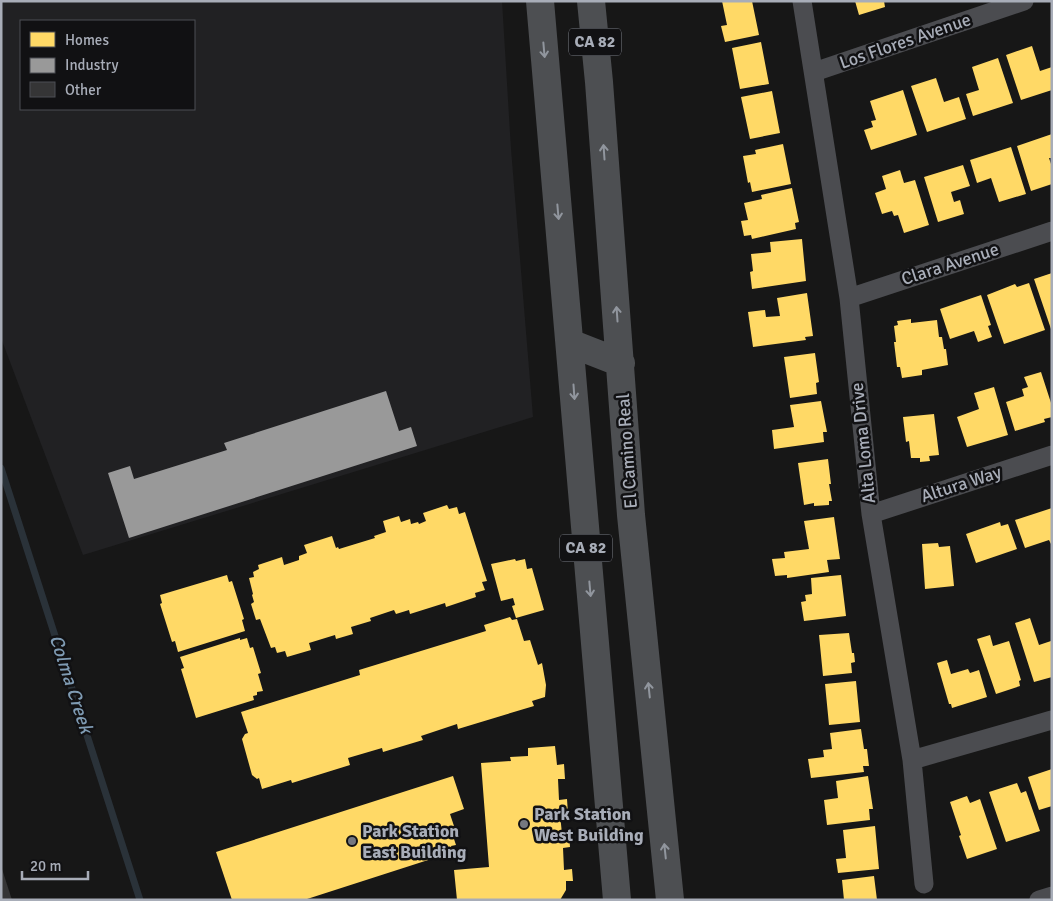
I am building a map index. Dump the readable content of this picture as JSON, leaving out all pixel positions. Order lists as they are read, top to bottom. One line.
{"streets":{"main road":["CA 82","El Camino Real"],"street":["Los Flores Avenue","Clara Avenue","Alta Loma Drive","Altura Way"]},"crossings":[["Los Flores Avenue","Alta Loma Drive"],["Clara Avenue","Alta Loma Drive"],["Alta Loma Drive","Altura Way"]],"water":["Colma Creek"],"places":["Park Station West Building","Park Station East Building"],"legend":["Homes","Industry","Other"],"scale_bar":"20 m"}
